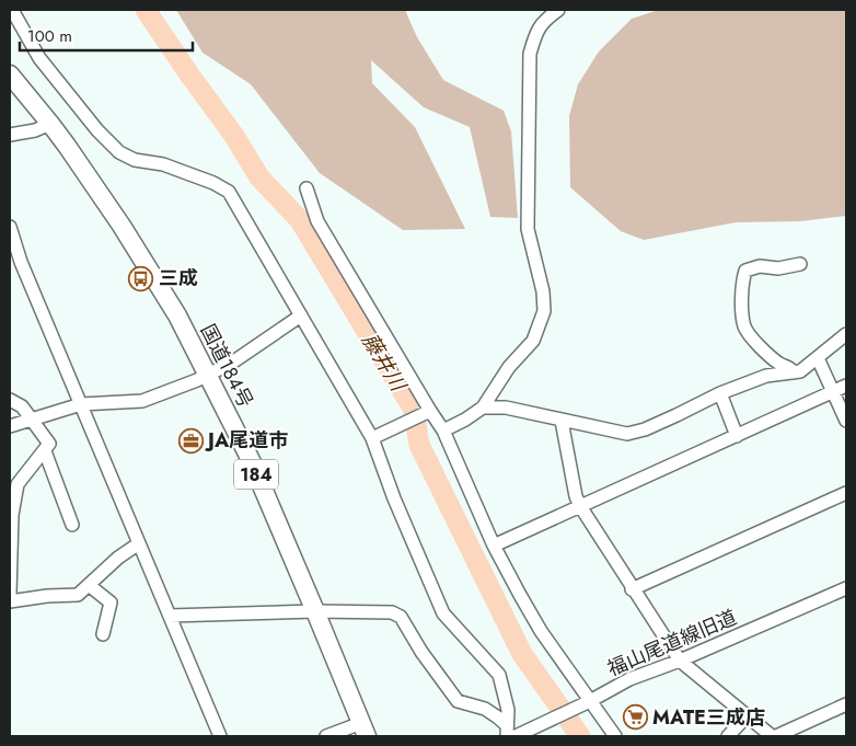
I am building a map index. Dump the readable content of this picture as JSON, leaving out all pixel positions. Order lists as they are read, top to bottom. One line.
{"streets":{"highway":["国道184号","184"],"street":["福山尾道線旧道"]},"water":["藤井川"],"places":{"bus stop":["三成"],"office":["JA尾道市"],"supermarket":["MATE三成店"]},"scale_bar":"100 m"}
